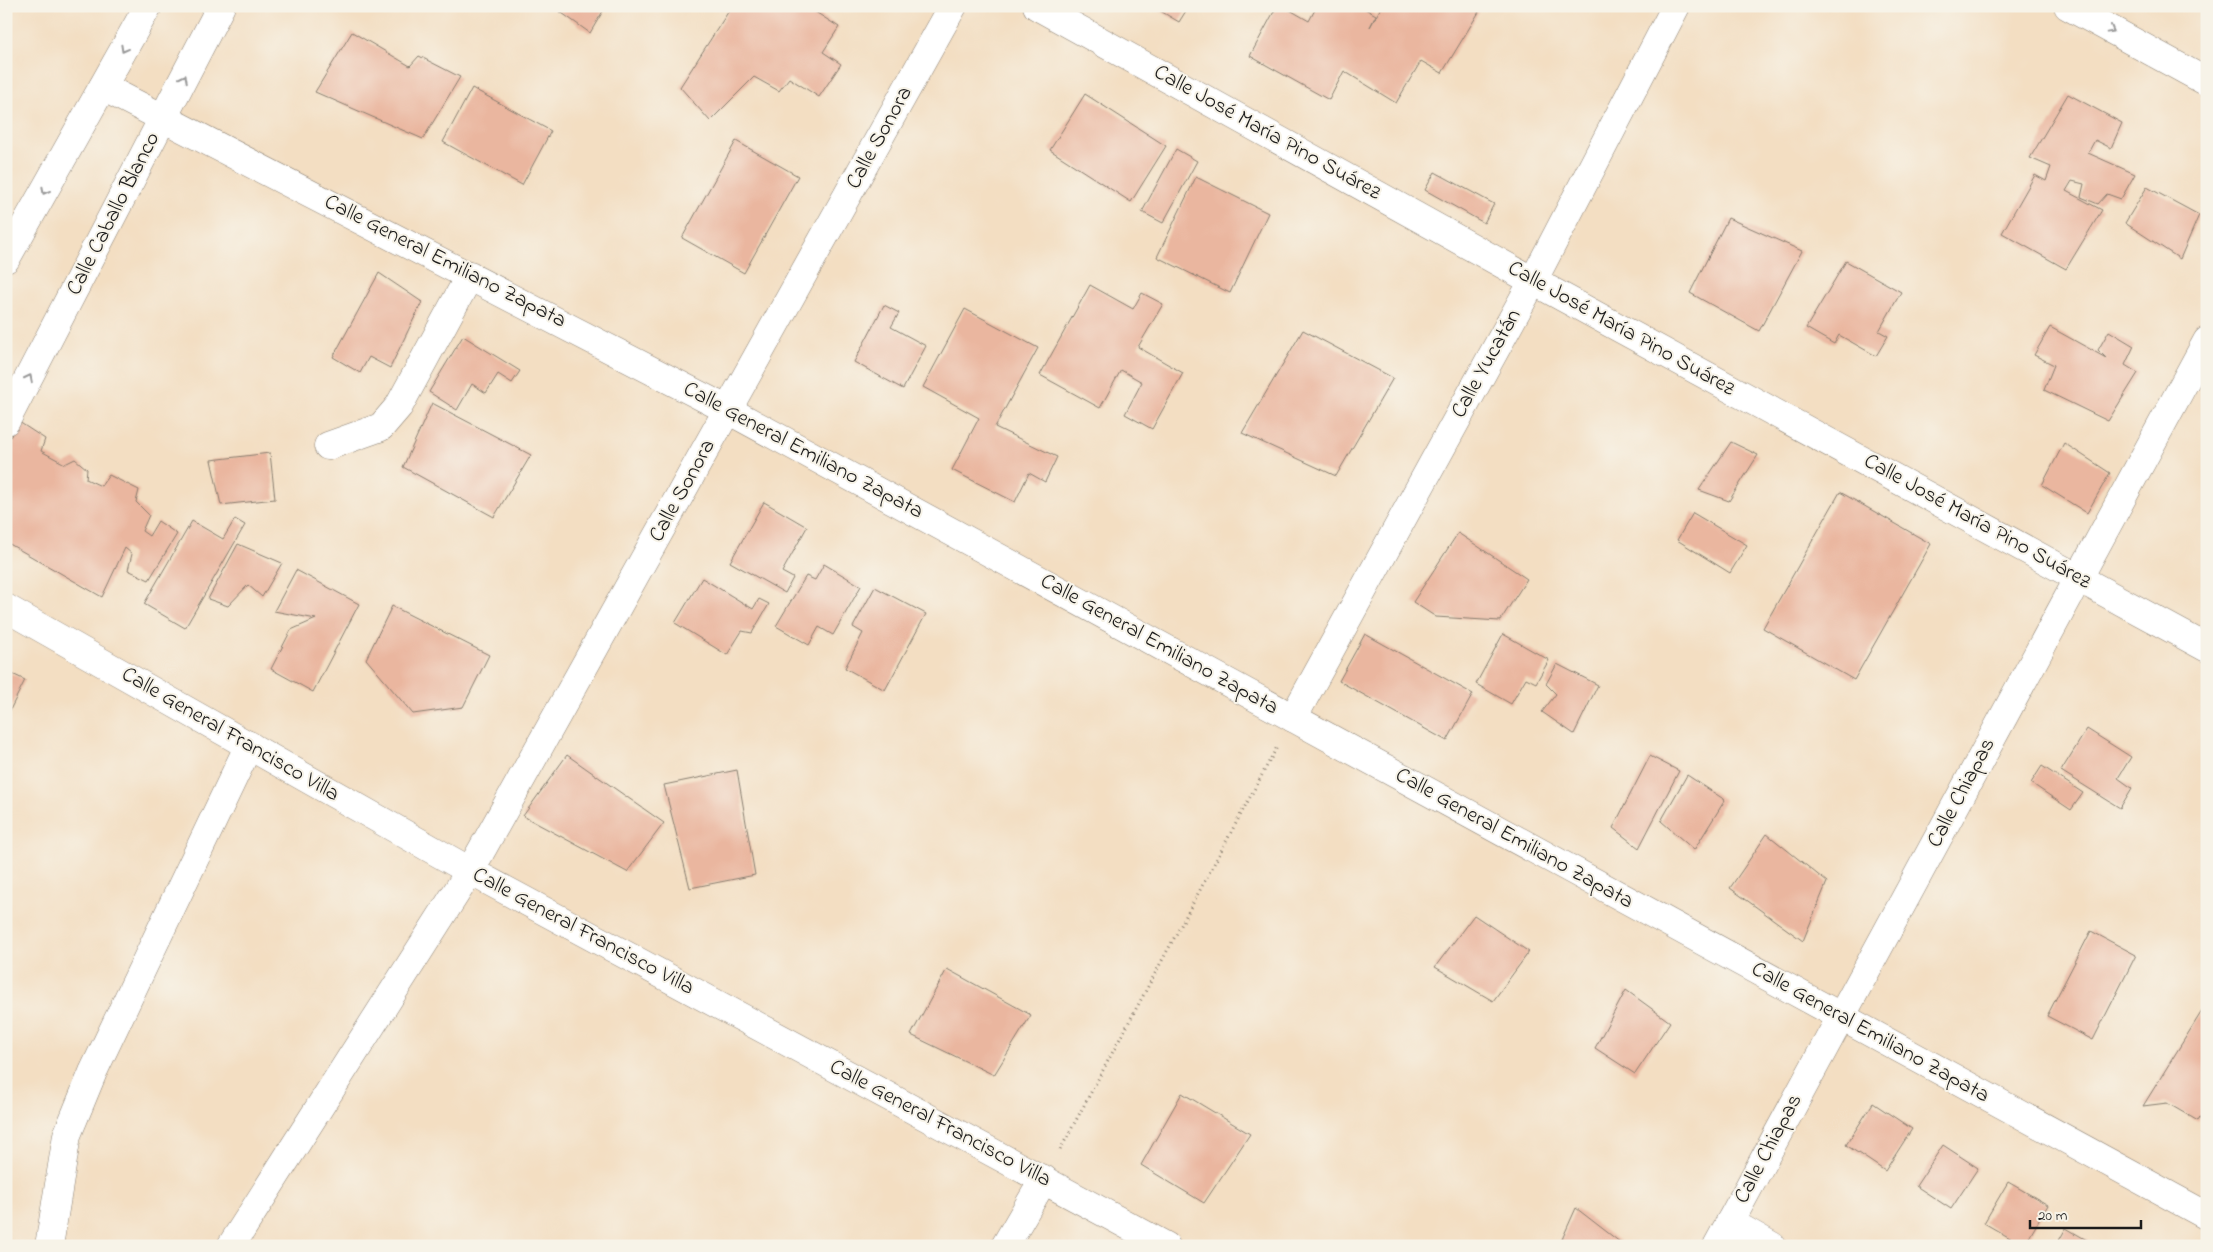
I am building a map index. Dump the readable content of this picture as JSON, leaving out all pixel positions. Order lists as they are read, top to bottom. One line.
{"streets":{"street":["Calle José María Pino Suárez","Calle Sonora","Calle Caballo Blanco","Calle General Emiliano Zapata","Calle Yucatán","Calle General Francisco Villa","Calle Chiapas"]},"crossings":[["Calle José María Pino Suárez","Calle Yucatán"],["Calle José María Pino Suárez","Calle Chiapas"],["Calle Sonora","Calle General Emiliano Zapata"],["Calle Sonora","Calle General Francisco Villa"],["Calle Caballo Blanco","Calle General Emiliano Zapata"],["Calle General Emiliano Zapata","Calle Yucatán"],["Calle General Emiliano Zapata","Calle Chiapas"]],"scale_bar":"20 m"}
